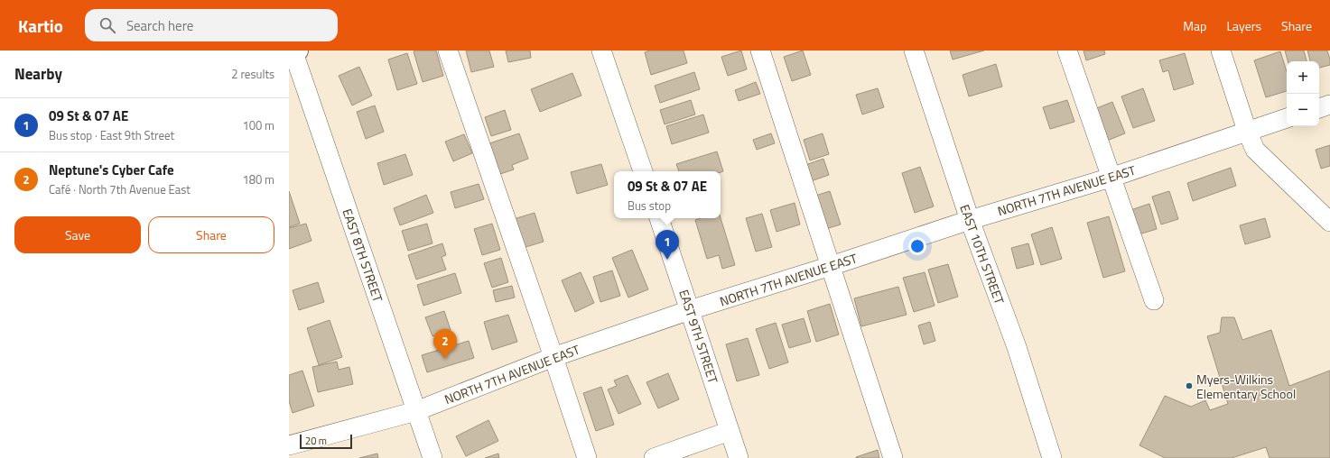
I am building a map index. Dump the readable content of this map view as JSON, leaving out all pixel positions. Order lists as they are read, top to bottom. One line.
{"streets":{"street":["NORTH 7TH AVENUE EAST","EAST 10TH STREET","EAST 8TH STREET","EAST 9TH STREET"]},"crossings":[["NORTH 7TH AVENUE EAST","EAST 10TH STREET"],["NORTH 7TH AVENUE EAST","EAST 8TH STREET"],["NORTH 7TH AVENUE EAST","EAST 9TH STREET"]],"places":["Myers-Wilkins Elementary School"],"scale_bar":"20 m","page":{"header":"Kartio","search":"Search here","nav":["Map","Layers","Share"],"heading":["Nearby","2 results"],"map_buttons":["+","−"],"list":[{"mark":"1","name":"09 St & 07 AE","note":"Bus stop · East 9th Street","value":"100 m"},{"mark":"2","name":"Neptune's Cyber Cafe","note":"Café · North 7th Avenue East","value":"180 m"}],"popup":["09 St & 07 AE","Bus stop"],"buttons":["Save","Share"],"pins":["1","2"],"scale":"20 m"}}
